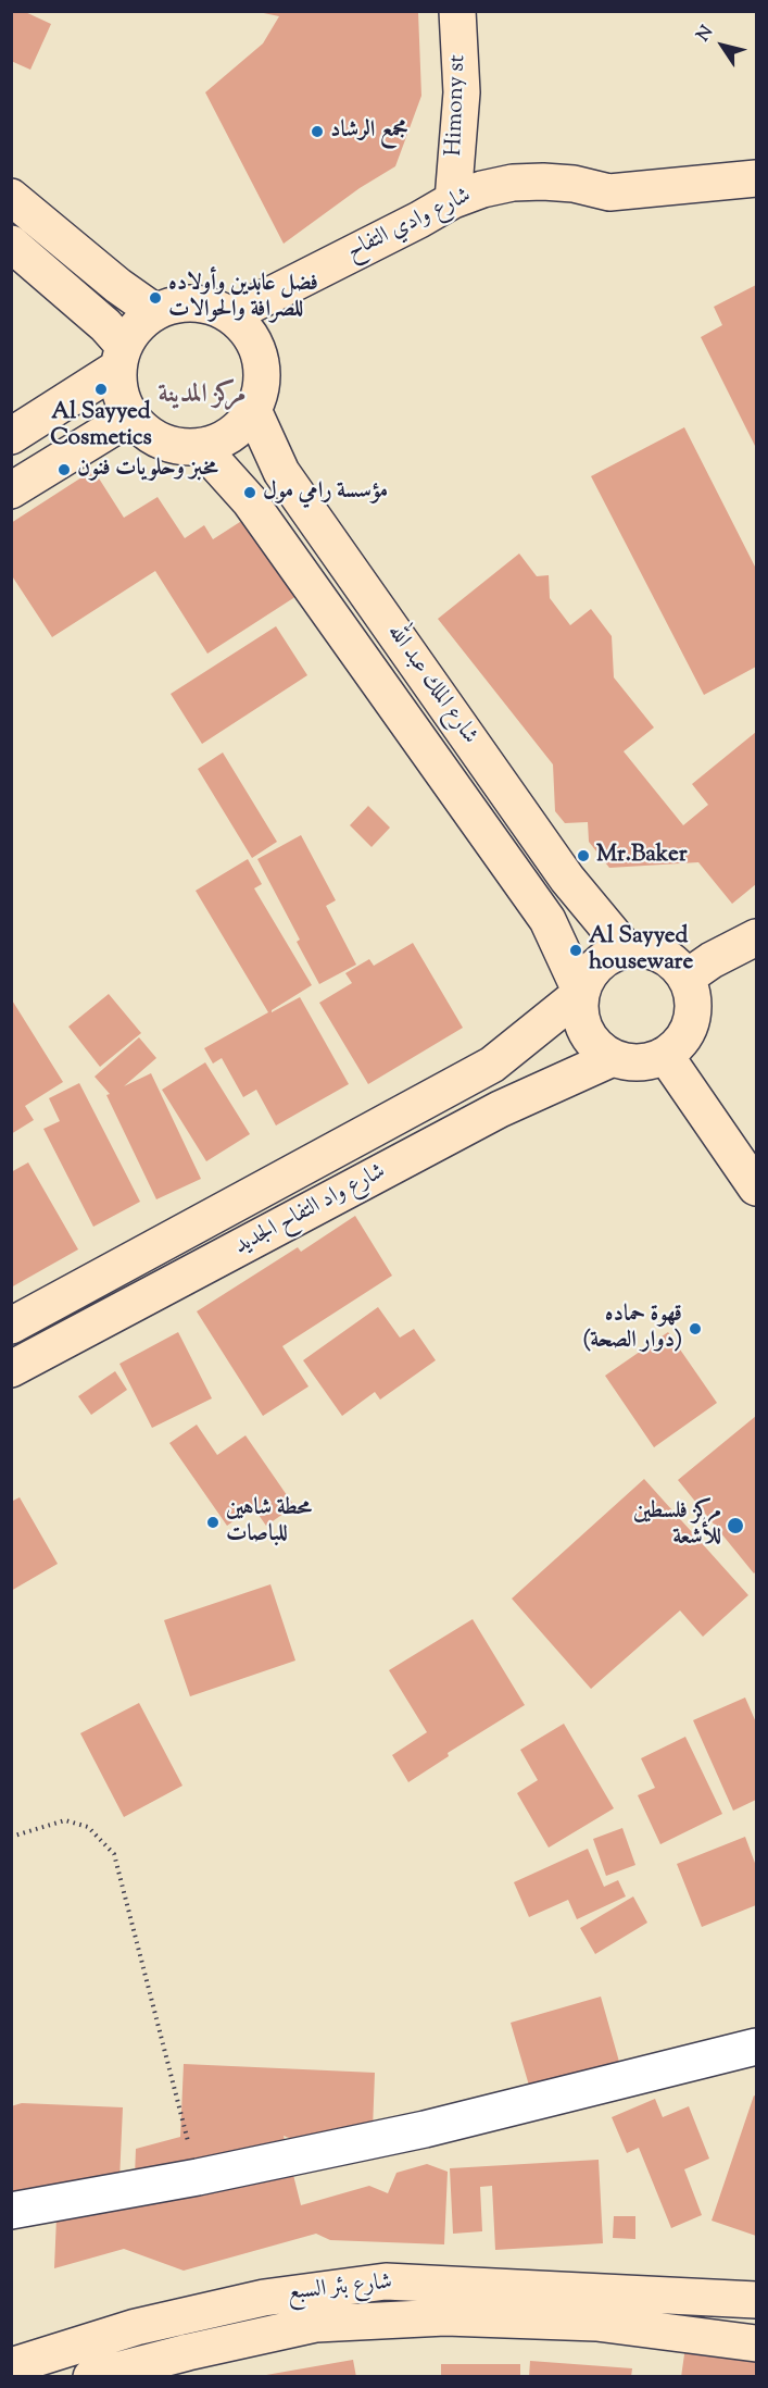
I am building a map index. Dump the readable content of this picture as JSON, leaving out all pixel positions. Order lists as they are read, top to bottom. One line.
{"streets":{"street":["Himony st","شارع وادي التفاح","شارع الملك عبد الله","شارع واد التفاح الجديد","شارع بئر السبع"]},"crossings":[["Himony st","شارع وادي التفاح"],["شارع وادي التفاح","شارع الملك عبد الله"],["شارع الملك عبد الله","شارع واد التفاح الجديد"]],"districts":["مركز المدينة"],"places":["مجمع الرشاد","فضل عابدين وأولاده للصرافة والحوالات","Al Sayyed Cosmetics","مخبز وحلويات فنون","مؤسسة رامي مول","Mr.Baker","Al Sayyed houseware","قهوة حماده (دوار الصحة)","محطة شاهين للباصات","مركز فلسطين للأشعة"],"north":"top left"}
